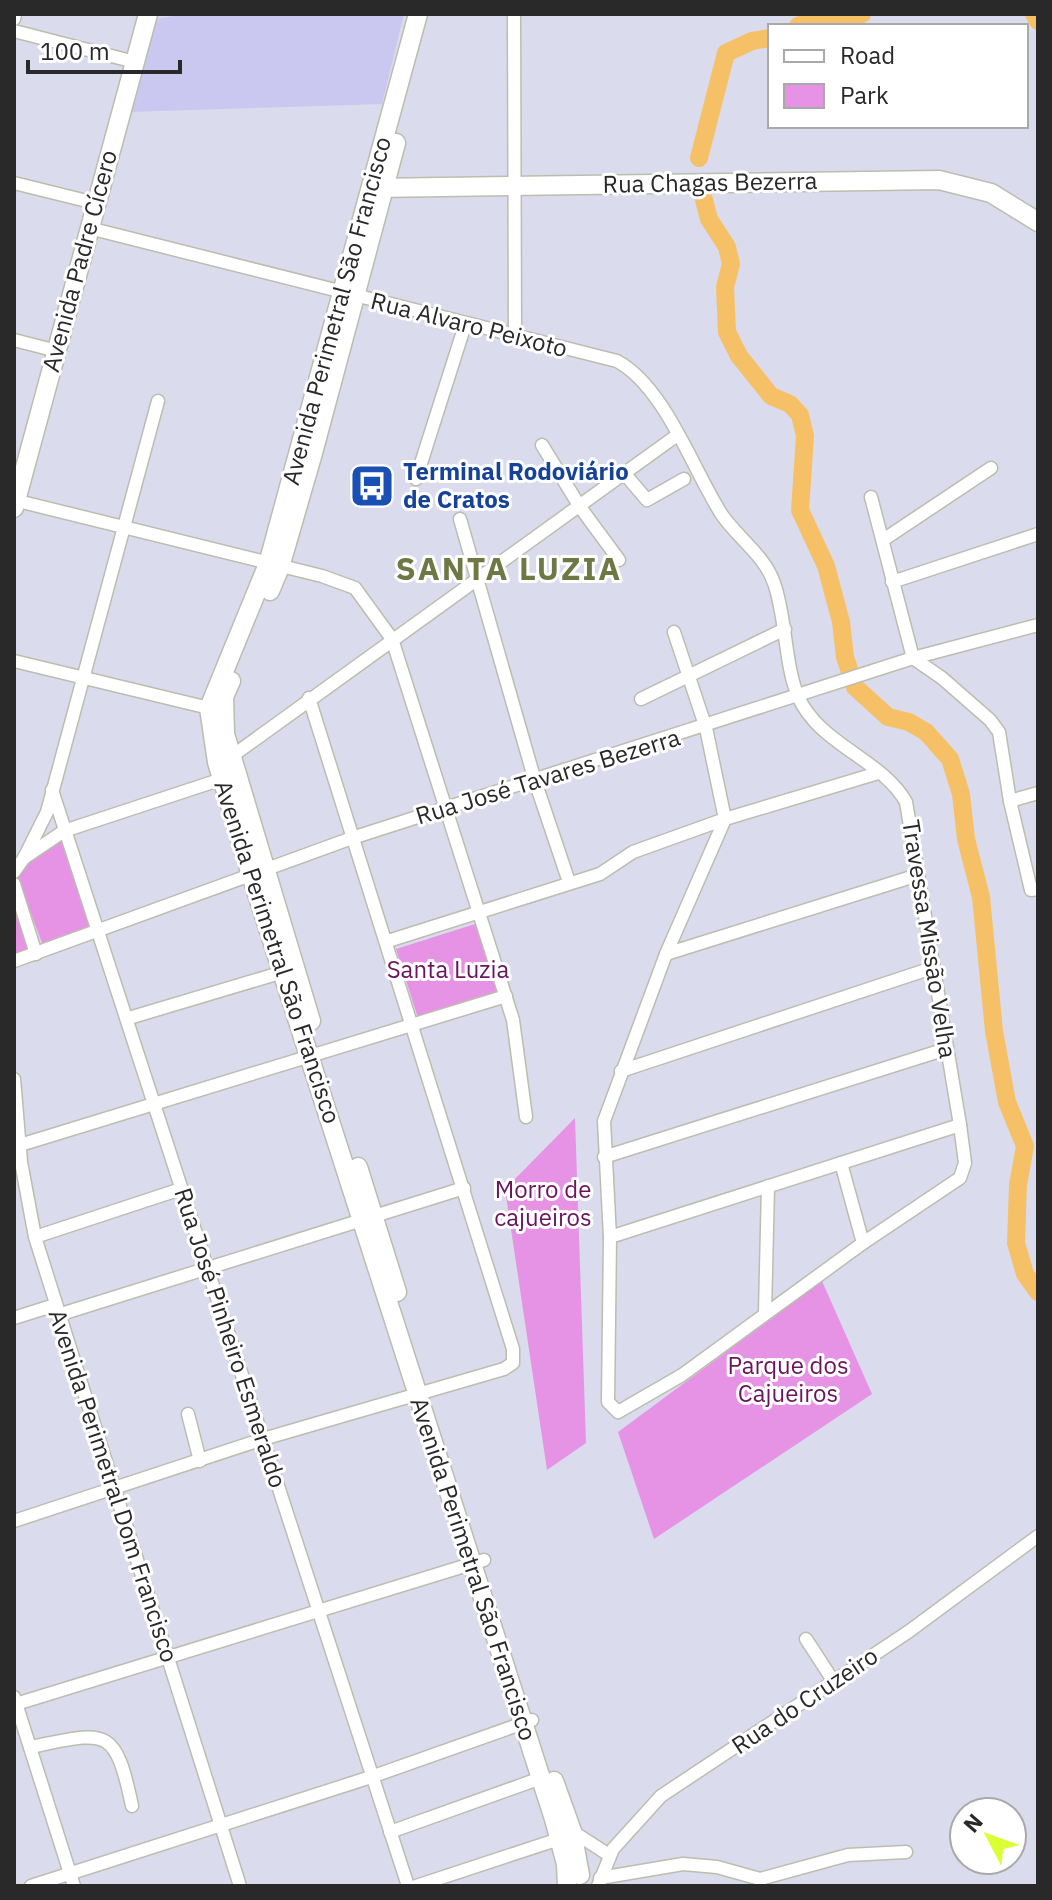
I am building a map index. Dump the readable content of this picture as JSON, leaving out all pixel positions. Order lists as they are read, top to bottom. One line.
{"streets":{"main road":["Rua Chagas Bezerra","Avenida Padre Cícero","Avenida Perimetral São Francisco"],"street":["Rua Alvaro Peixoto","Rua José Tavares Bezerra","Travessa Missão Velha","Rua José Pinheiro Esmeraldo","Avenida Perimetral Dom Francisco","Rua do Cruzeiro"]},"crossings":[["Rua Chagas Bezerra","Avenida Perimetral São Francisco"],["Avenida Padre Cícero","Rua Alvaro Peixoto"],["Avenida Perimetral São Francisco","Rua Alvaro Peixoto"],["Avenida Perimetral São Francisco","Rua José Tavares Bezerra"],["Rua José Tavares Bezerra","Travessa Missão Velha"],["Rua José Tavares Bezerra","Rua José Pinheiro Esmeraldo"]],"districts":["SANTA LUZIA"],"parks":["Santa Luzia","Morro de cajueiros","Parque dos Cajueiros"],"places":{"bus stop":["Terminal Rodoviário de Cratos"]},"legend":["Road","Park"],"scale_bar":"100 m","north":"top left"}
